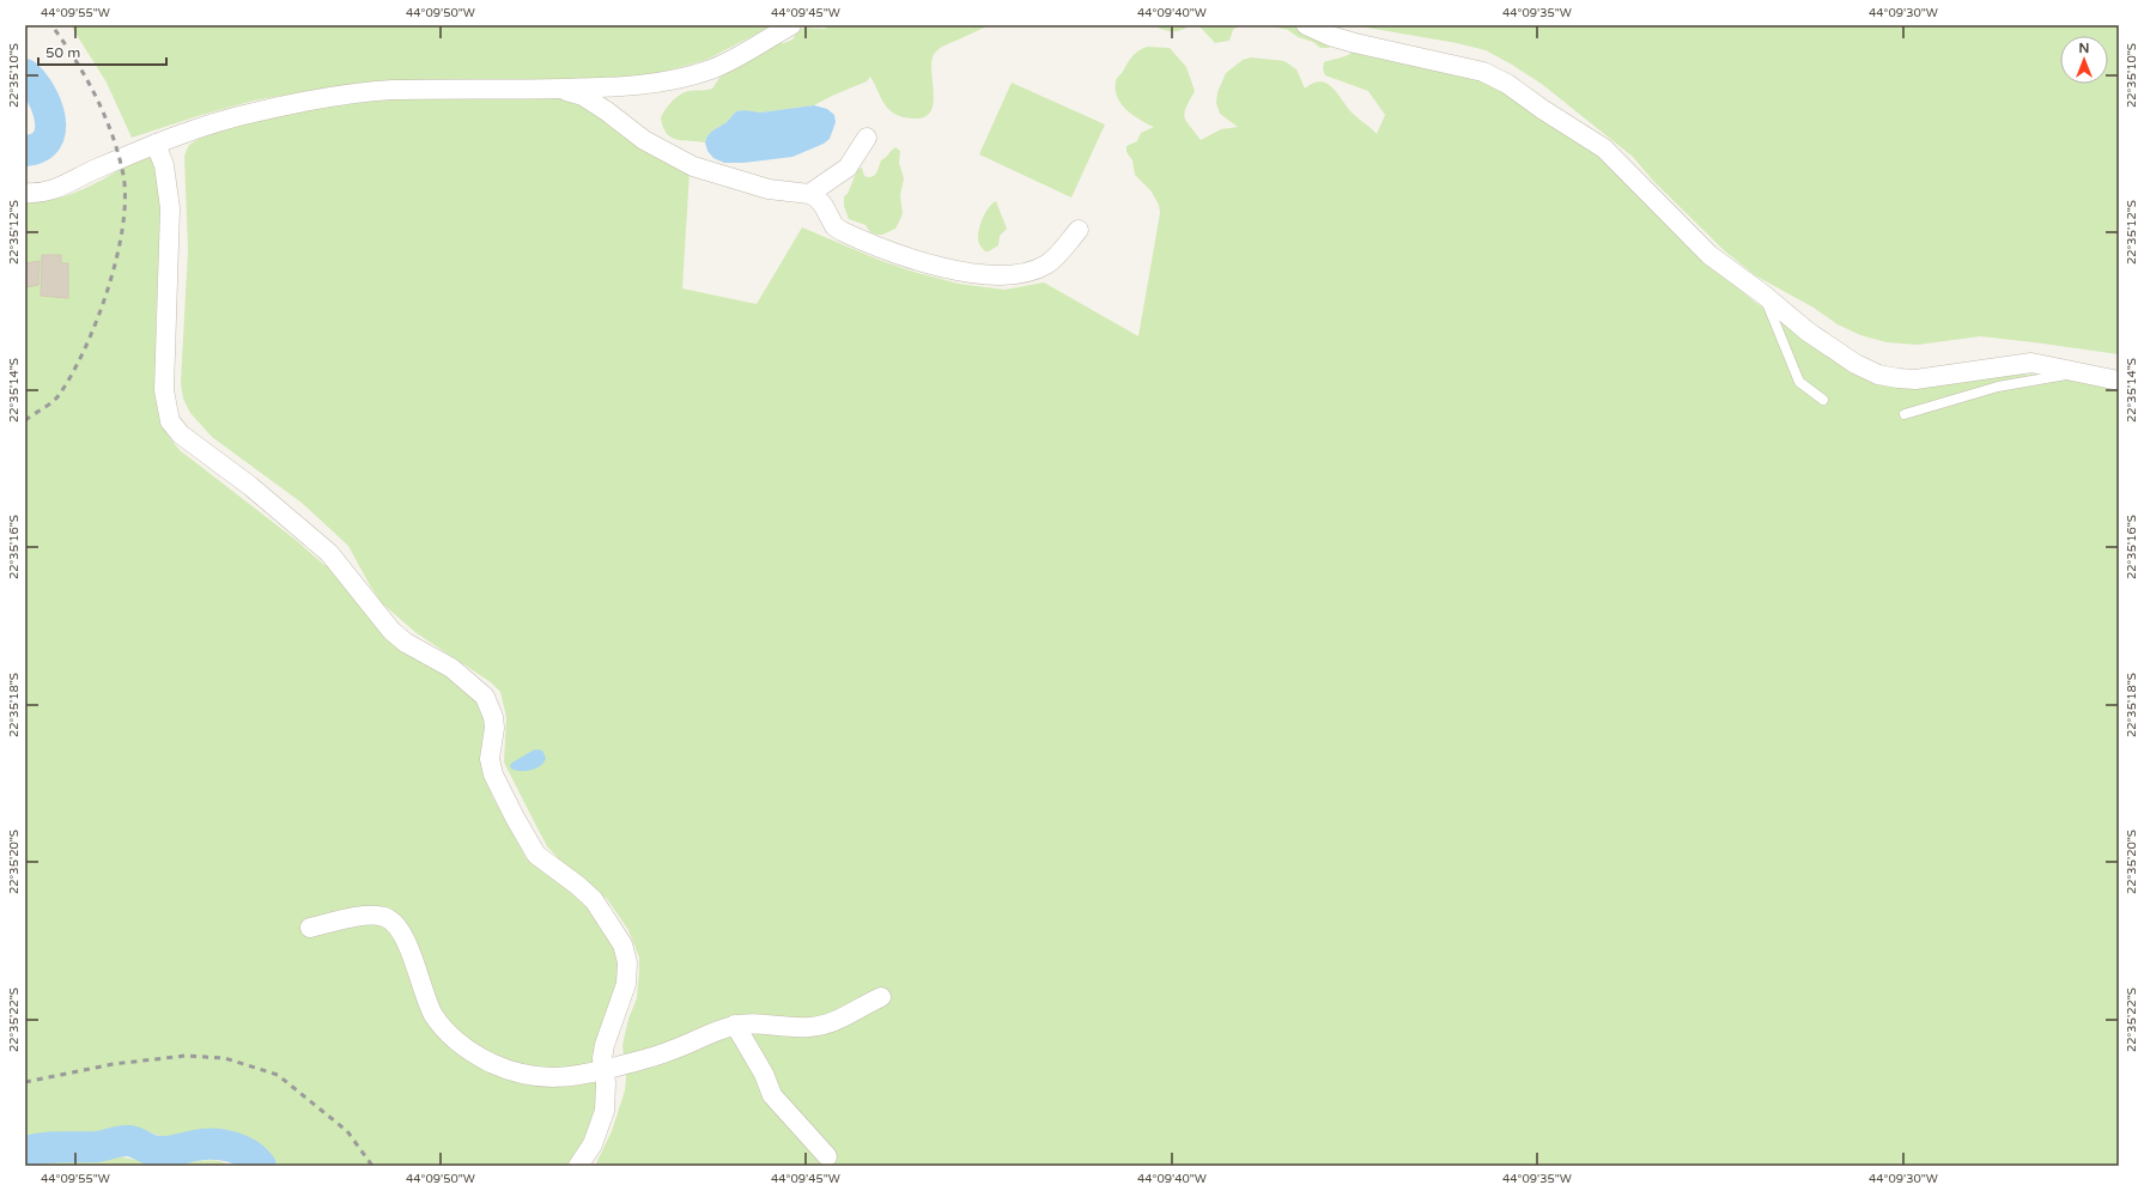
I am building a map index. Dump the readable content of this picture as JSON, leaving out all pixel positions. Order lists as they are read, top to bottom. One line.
{"scale_bar":"50 m","north":"top","coordinates":["44°09'55\"W","44°09'50\"W","44°09'45\"W","44°09'40\"W","44°09'35\"W","44°09'30\"W","22°35'10\"S","22°35'12\"S","22°35'14\"S","22°35'16\"S","22°35'18\"S","22°35'20\"S","22°35'22\"S"]}
